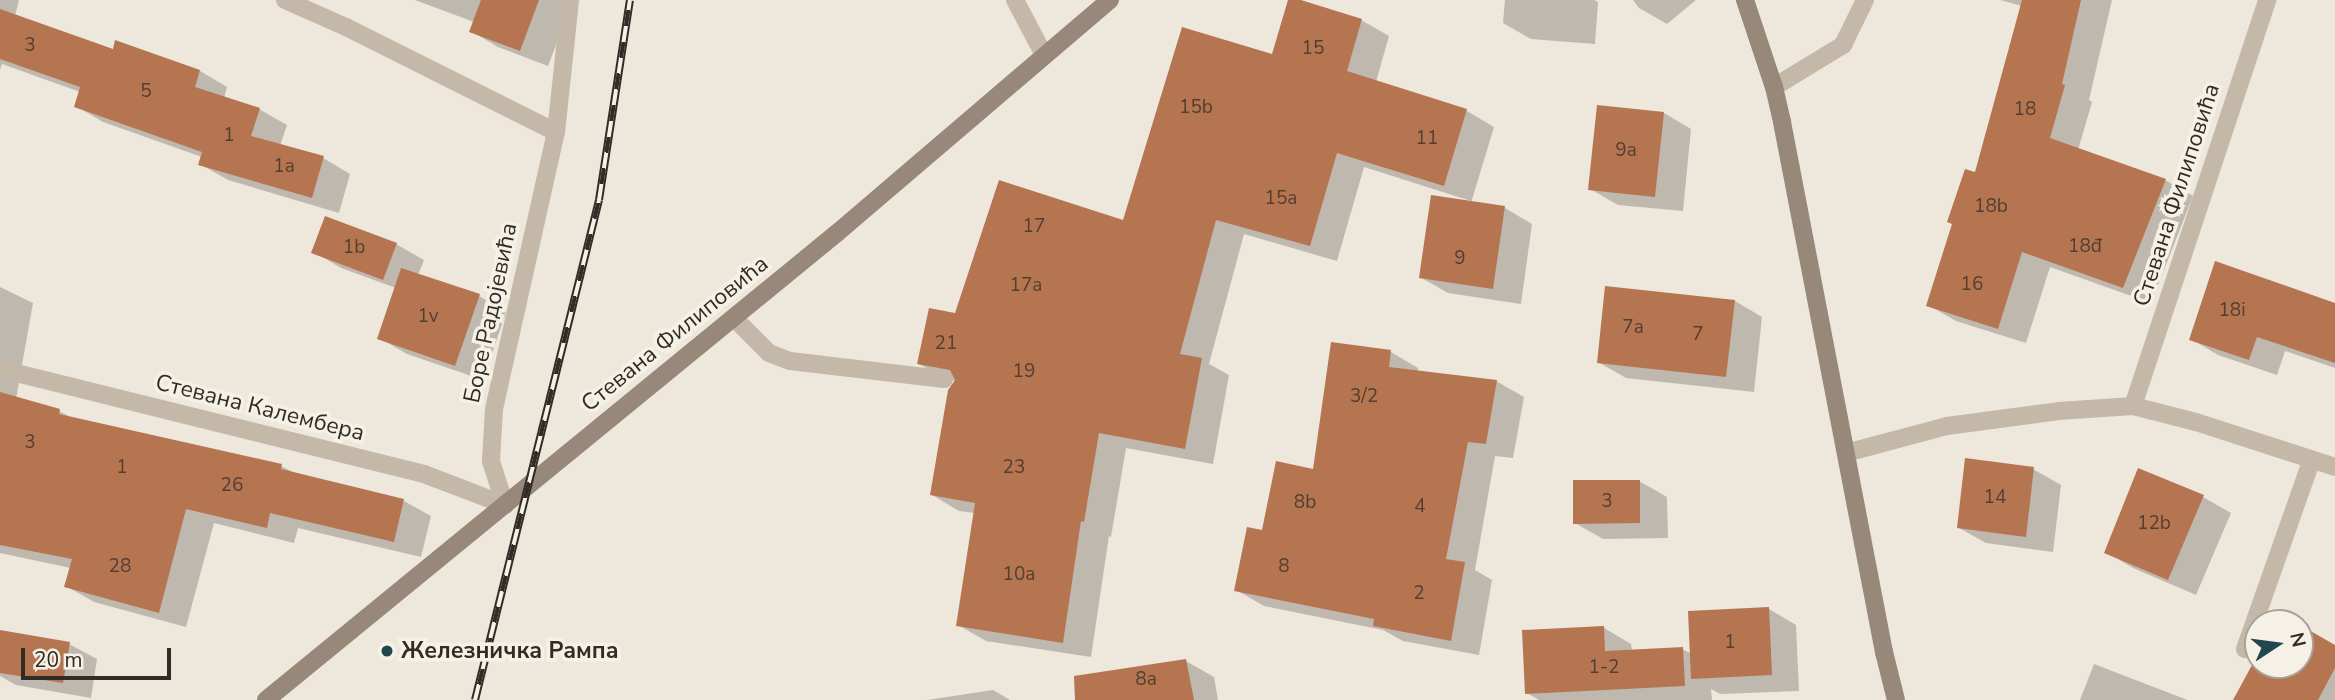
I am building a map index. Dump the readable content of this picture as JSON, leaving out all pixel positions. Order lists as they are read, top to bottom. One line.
{"streets":{"main road":["Стевана Филиповића"],"street":["Боре Радојевића","Стевана Калембера"]},"crossings":[["Стевана Филиповића","Боре Радојевића"],["Стевана Филиповића","Стевана Калембера"],["Боре Радојевића","Стевана Калембера"]],"places":["Железничка Рампа"],"house_numbers":["3","15","5","15b","18","1","11","9a","1a","15a","18b","17","18đ","1b","9","16","17a","18i","1v","7a","7","21","19","3/2","3","1","23","26","14","3","8b","4","12b","28","8","10a","2","1","1-2","8a"],"scale_bar":"20 m","north":"right"}
